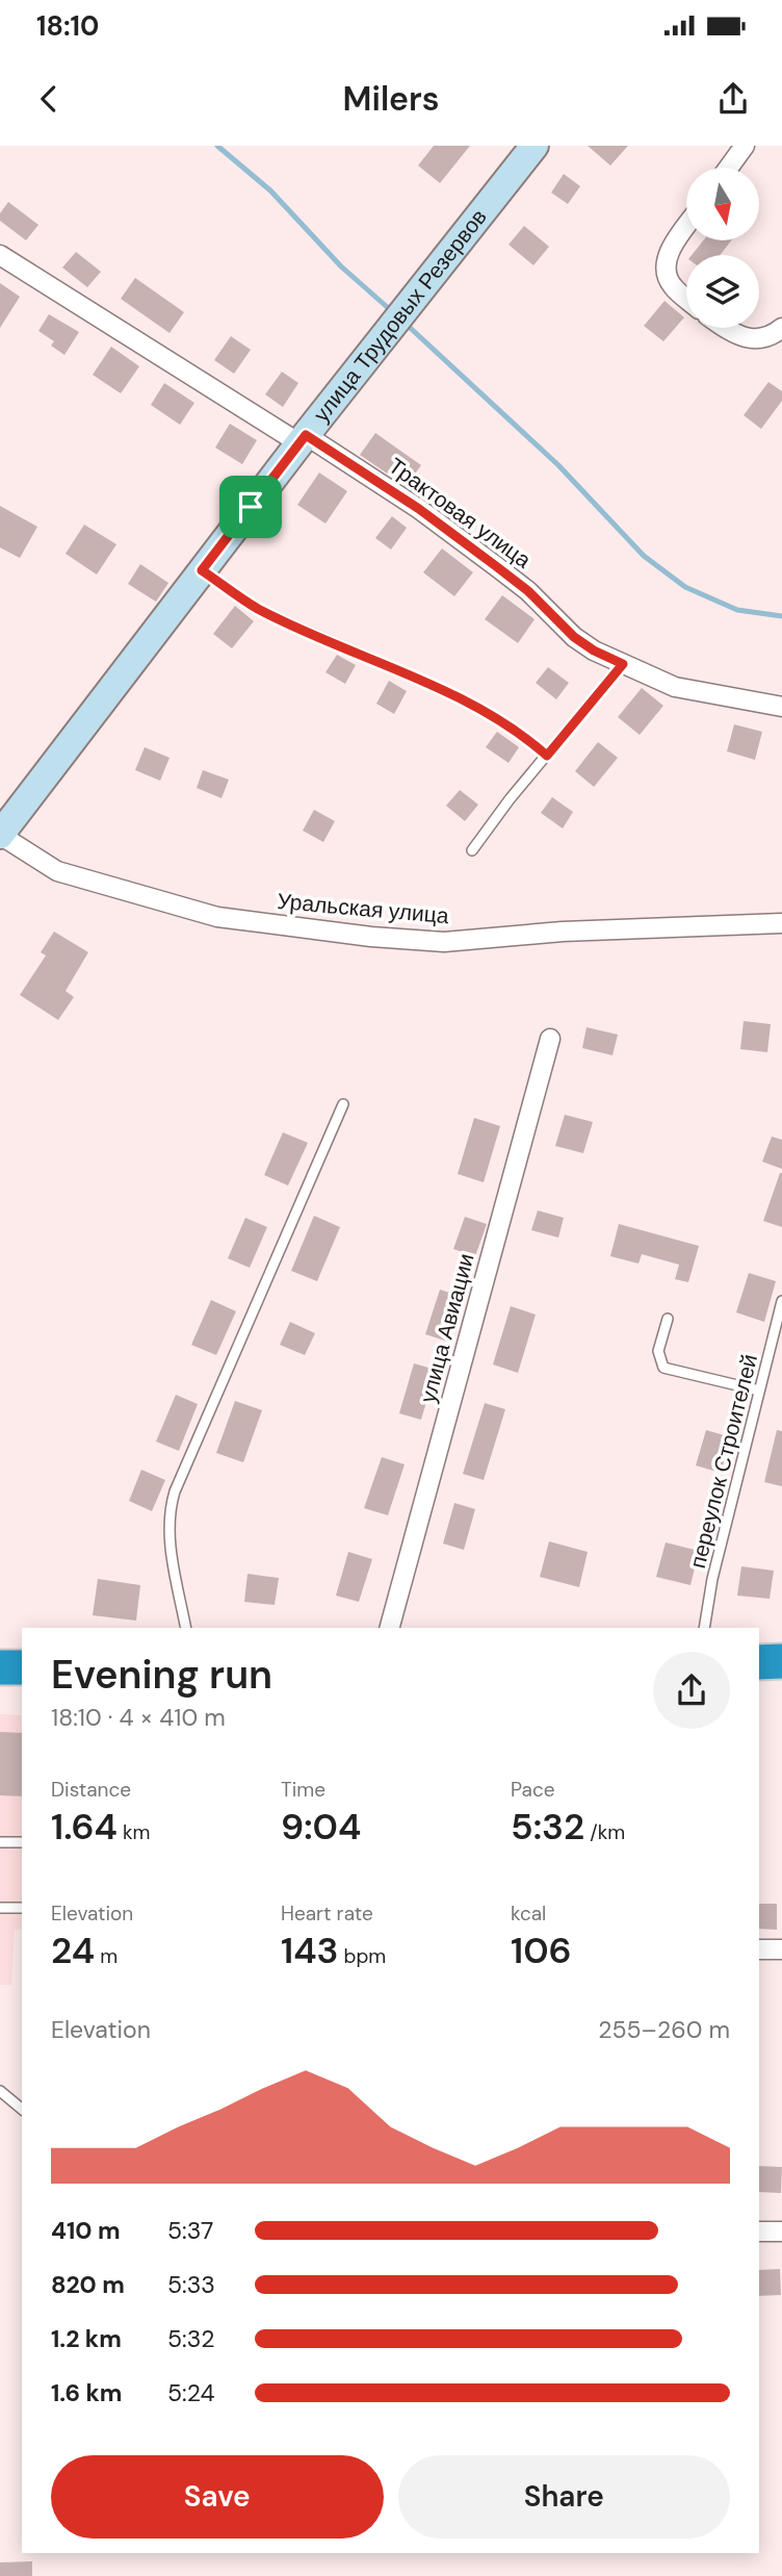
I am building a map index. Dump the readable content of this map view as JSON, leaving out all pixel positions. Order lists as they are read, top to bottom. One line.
{"streets":{"main road":["улица Трудовых Резервов"],"street":["Трактовая улица","Уральская улица","улица Авиации"],"lane":["переулок Строителей"]},"crossings":[["улица Трудовых Резервов","Трактовая улица"],["улица Трудовых Резервов","Уральская улица"]],"north":"bottom","page":{"status":"18:10","header":"Milers","heading":["Evening run","18:10 · 4 × 410 m"],"stats":[["Distance","1.64 km"],["Time","9:04"],["Pace","5:32 /km"],["Elevation","24 m"],["Heart rate","143 bpm"],["kcal","106"]],"chart":["Elevation","255–260 m"],"list":[{"name":"410 m","note":"5:37"},{"name":"820 m","note":"5:33"},{"name":"1.2 km","note":"5:32"},{"name":"1.6 km","note":"5:24"}],"buttons":["Save","Share"]}}
